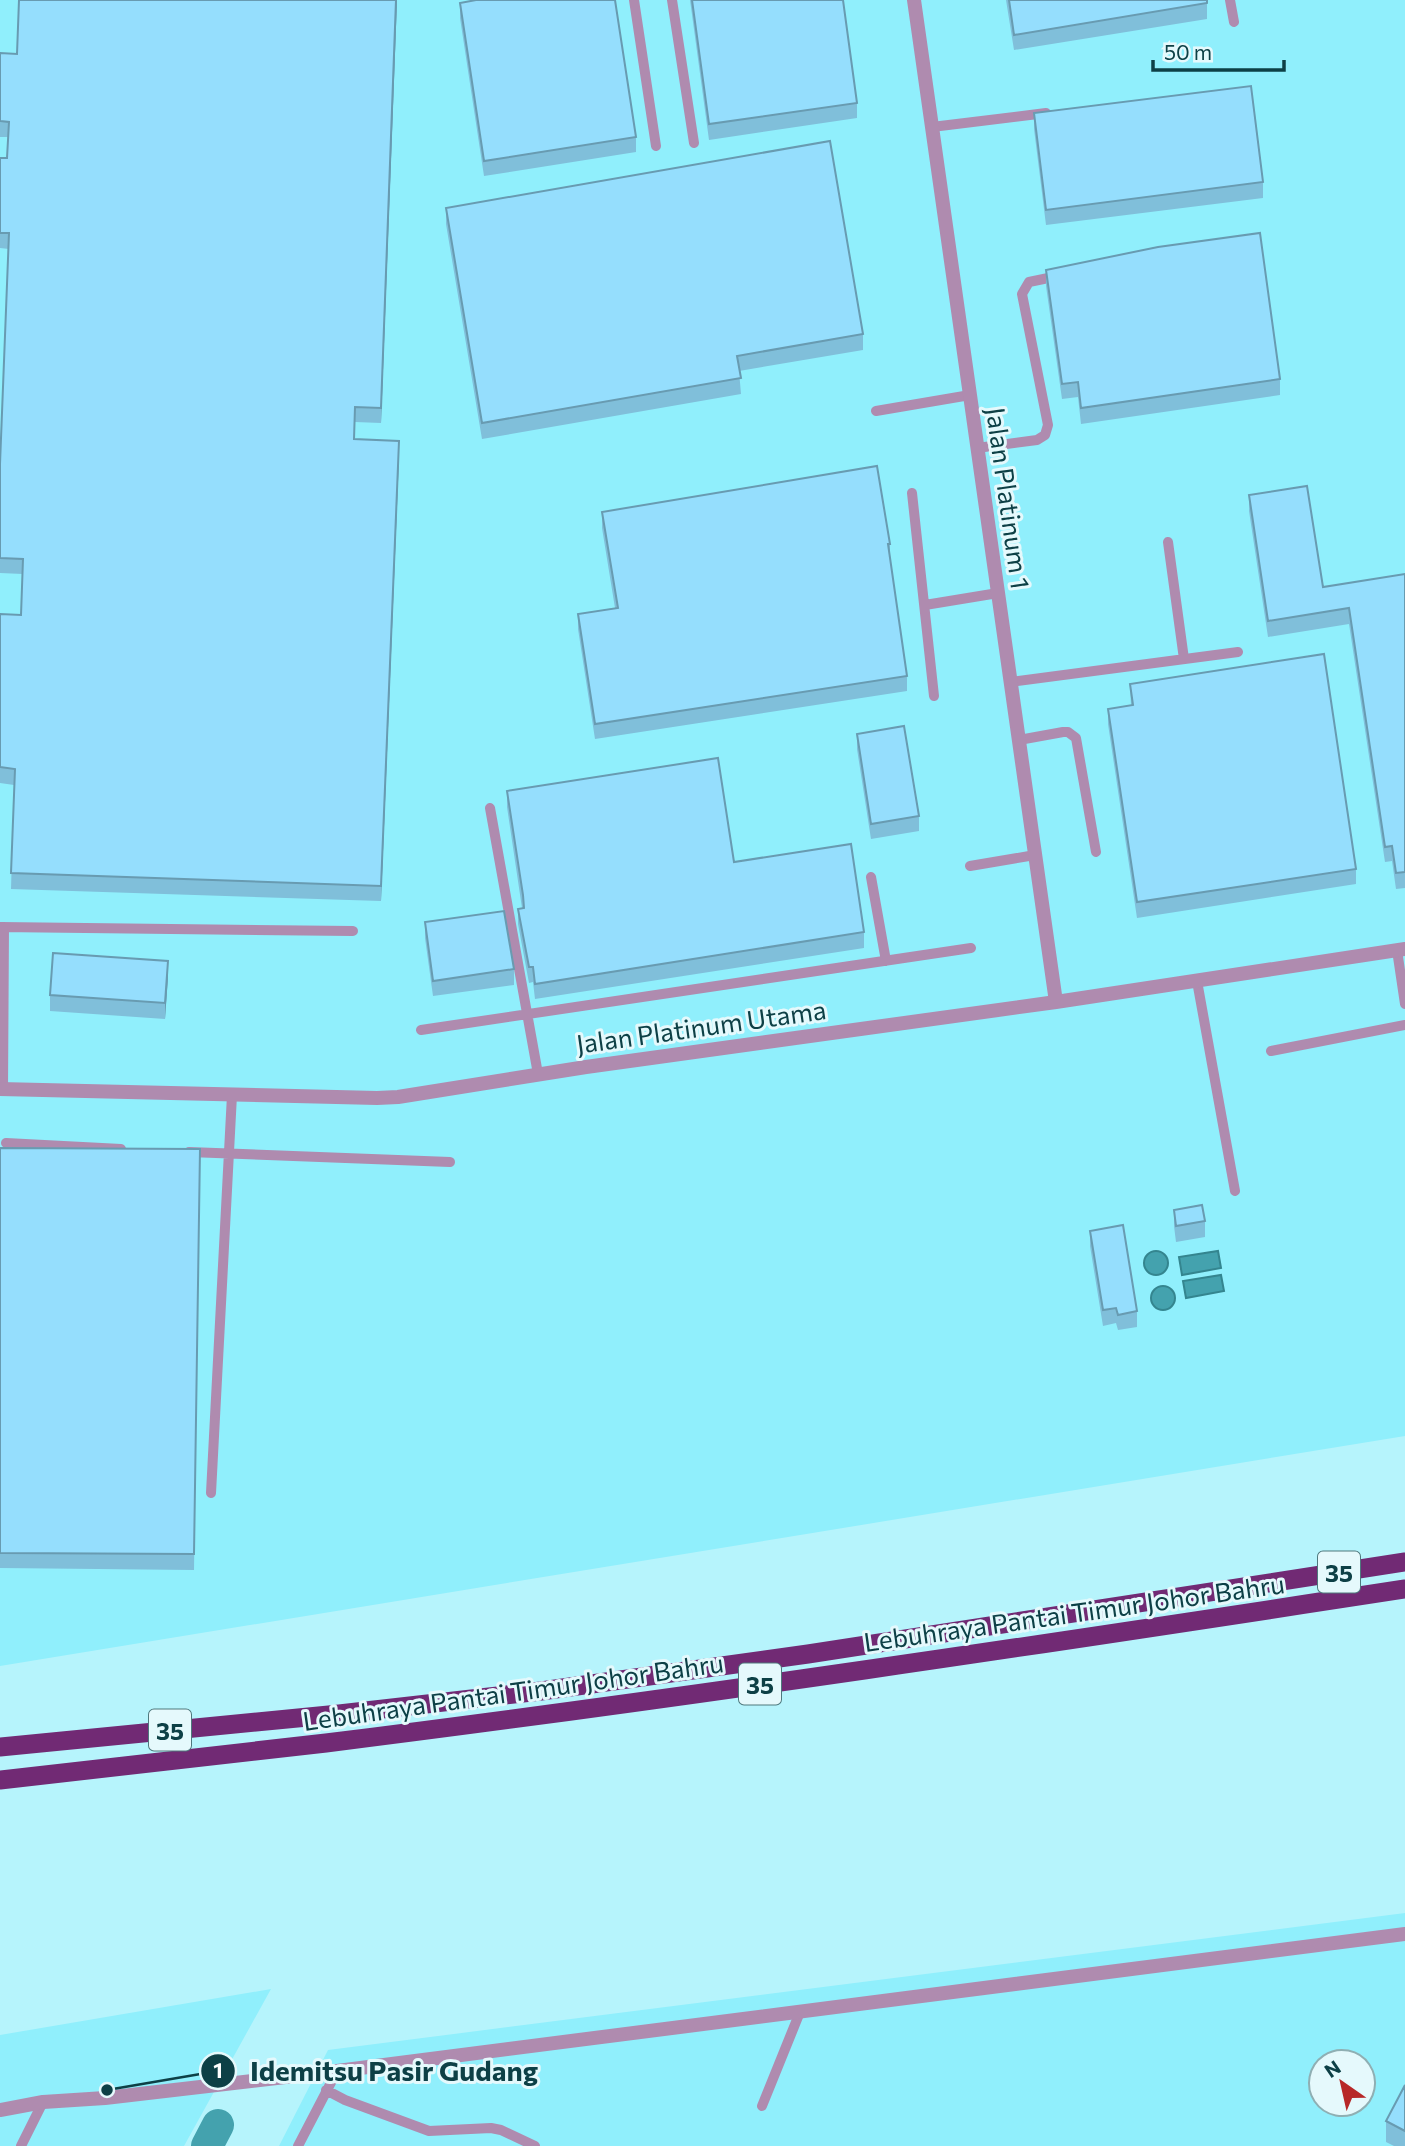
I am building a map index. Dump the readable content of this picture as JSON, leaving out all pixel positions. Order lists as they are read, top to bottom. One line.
{"streets":{"highway":["35","Lebuhraya Pantai Timur Johor Bahru"],"street":["Jalan Platinum 1","Jalan Platinum Utama"]},"crossings":[["Jalan Platinum 1","Jalan Platinum Utama"]],"places":["Idemitsu Pasir Gudang"],"scale_bar":"50 m","north":"top left"}
